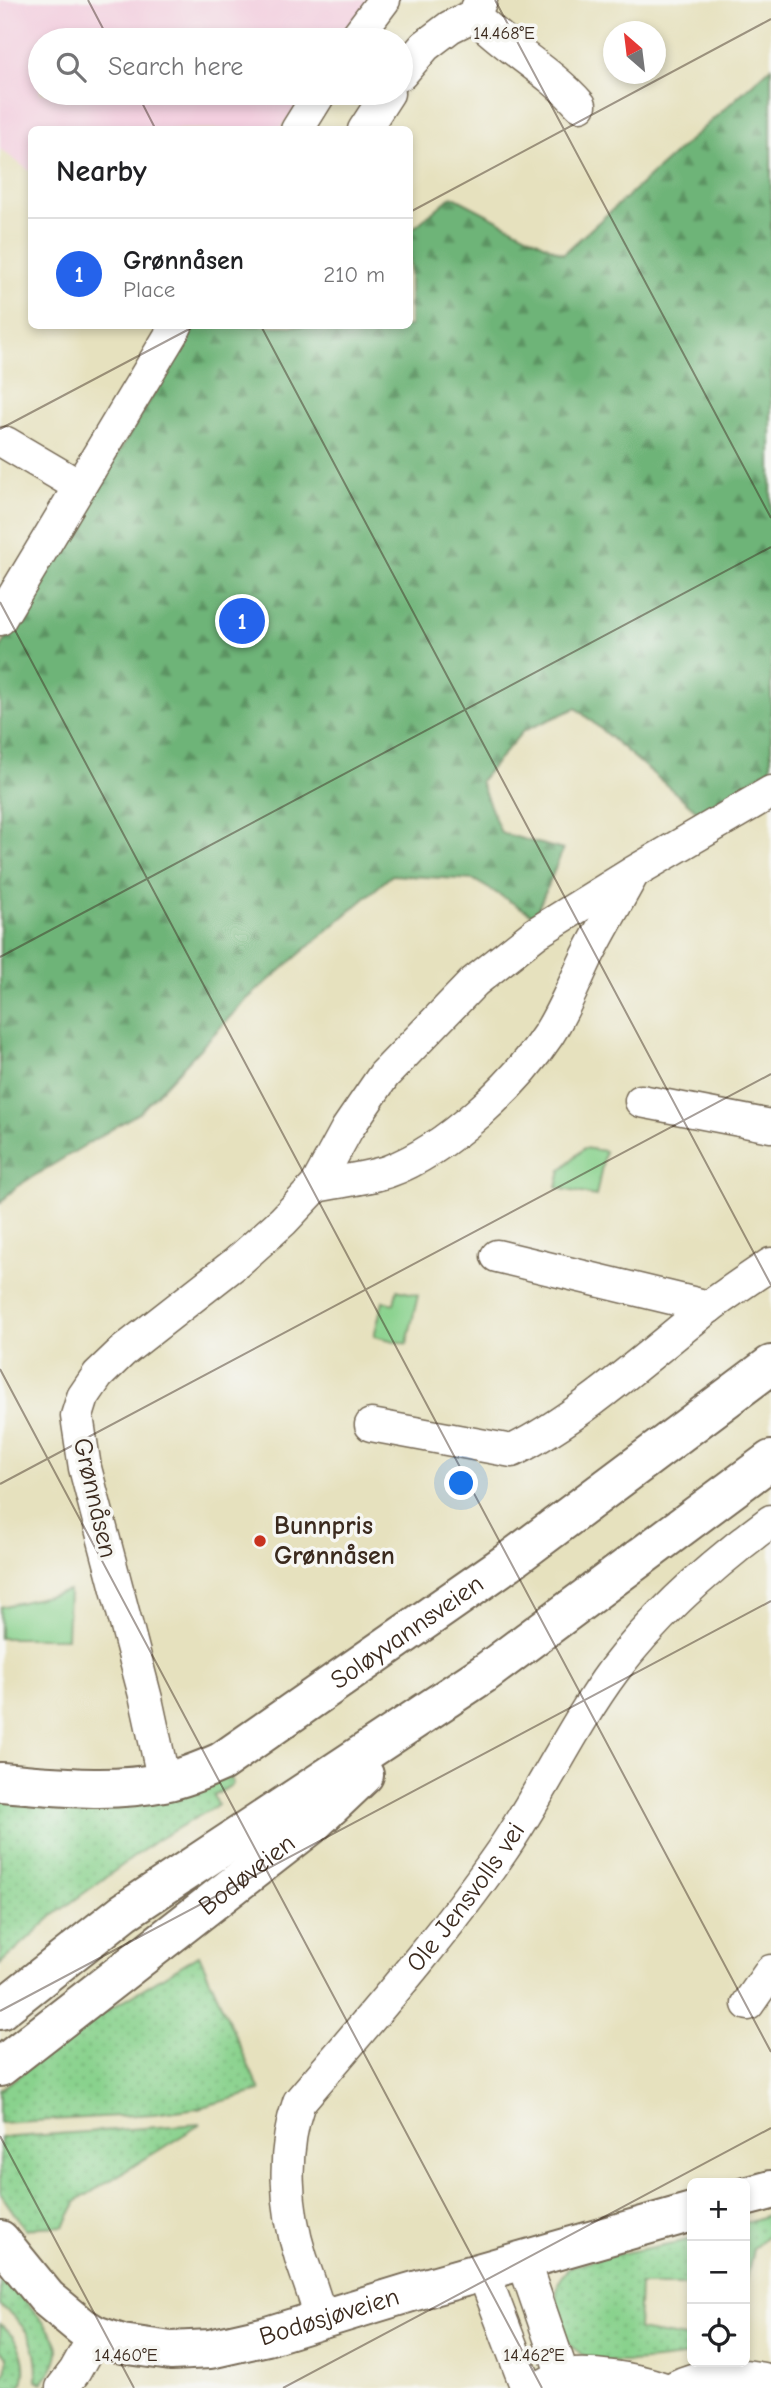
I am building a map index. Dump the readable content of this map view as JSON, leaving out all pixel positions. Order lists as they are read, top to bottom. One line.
{"streets":{"street":["Grønnåsen","Soløyvannsveien","Bodøveien","Ole Jensvolls vei","Bodøsjøveien"]},"crossings":[["Grønnåsen","Soløyvannsveien"],["Ole Jensvolls vei","Bodøsjøveien"]],"places":["Bunnpris Grønnåsen"],"north":"top left","page":{"search":"Search here","heading":"Nearby","list":[{"mark":"1","name":"Grønnåsen","note":"Place","value":"210 m"}],"pins":"1","map_buttons":["+","−"]},"coordinates":["14.468°E","14.460°E","14.462°E"]}
